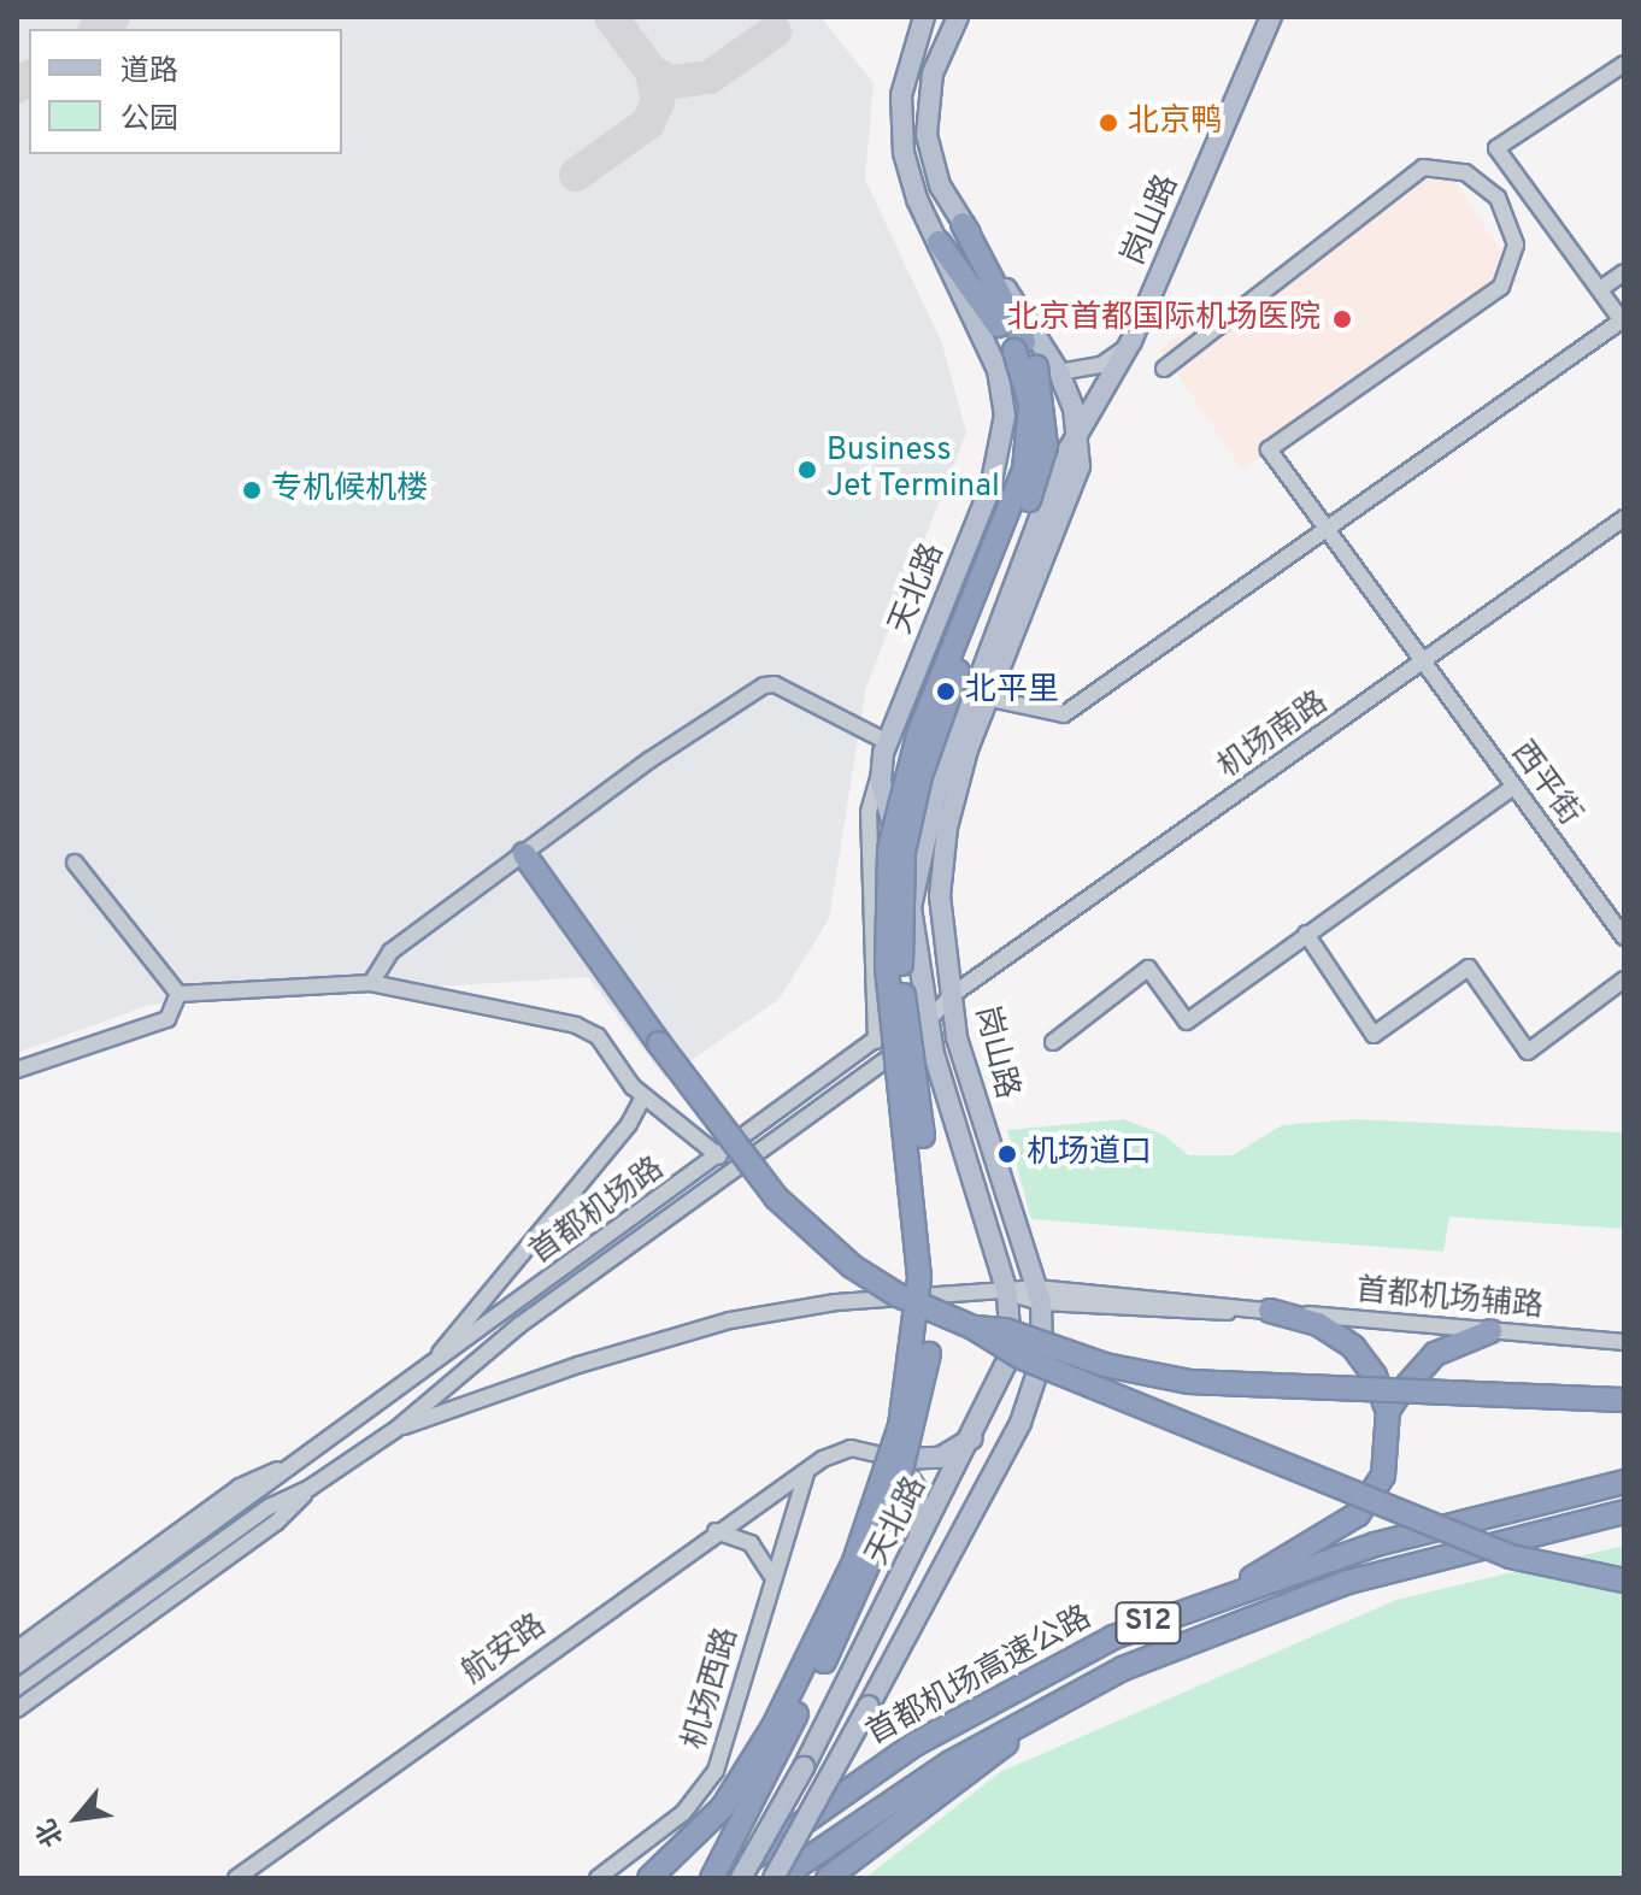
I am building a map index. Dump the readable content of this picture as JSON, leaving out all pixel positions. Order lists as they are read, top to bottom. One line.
{"streets":{"highway":["S12","首都机场高速公路"],"main road":["岗山路","天北路"],"street":["机场南路","西平街","首都机场路","首都机场辅路","航安路","机场西路"]},"crossings":[["岗山路","天北路"],["岗山路","机场南路"],["岗山路","首都机场路"],["岗山路","首都机场辅路"],["天北路","首都机场路"],["天北路","首都机场辅路"],["天北路","首都机场高速公路"],["机场南路","西平街"],["首都机场路","首都机场辅路"],["航安路","机场西路"]],"places":["北京鸭","北京首都国际机场医院","Business Jet Terminal","专机候机楼","北平里","机场道口"],"legend":["道路","公园"],"north":"bottom left"}
